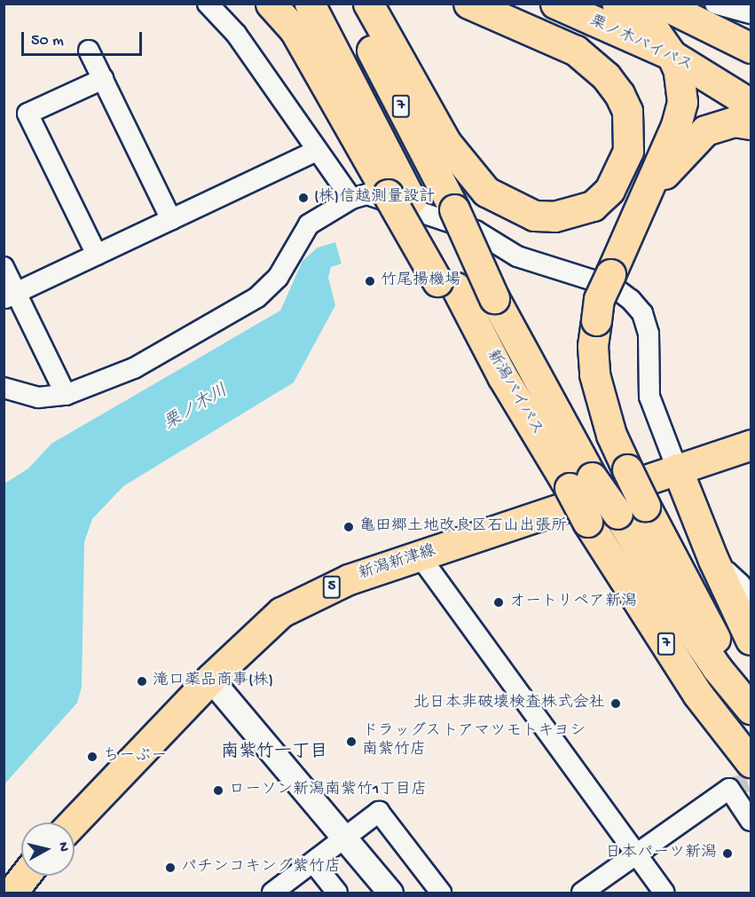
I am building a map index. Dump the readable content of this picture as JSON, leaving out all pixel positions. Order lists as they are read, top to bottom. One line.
{"streets":{"main road":["栗ノ木バイパス","7","新潟バイパス","新潟新津線","5"]},"crossings":[["7","新潟バイパス"]],"districts":["南紫竹一丁目"],"water":["栗ノ木川"],"places":["(株)信越測量設計","竹尾揚機場","亀田郷土地改良区石山出張所","オートリペア新潟","滝口薬品商事(株)","北日本非破壊検査株式会社","ドラッグストアマツモトキヨシ 南紫竹店","ちーぶー","ローソン新潟南紫竹1丁目店","日本パーツ新潟","パチンコキング紫竹店"],"scale_bar":"50 m","north":"right"}
